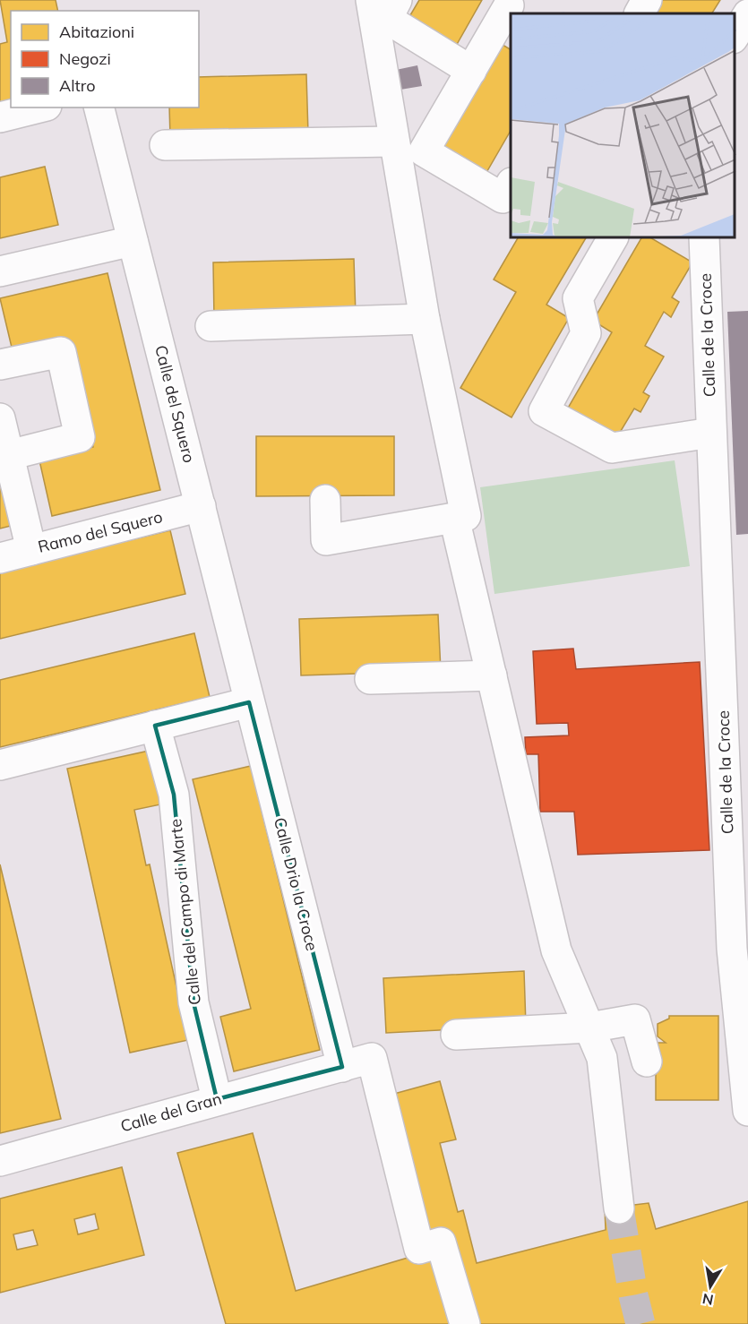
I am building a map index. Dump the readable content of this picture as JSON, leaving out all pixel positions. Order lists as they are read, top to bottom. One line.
{"streets":{"street":["Calle de la Croce","Calle del Squero","Ramo del Squero","Calle Drio la Croce","Calle del Campo di Marte","Calle del Gran"]},"crossings":[["Calle del Squero","Ramo del Squero"],["Calle del Squero","Calle Drio la Croce"],["Calle Drio la Croce","Calle del Gran"],["Calle del Campo di Marte","Calle del Gran"]],"legend":["Abitazioni","Negozi","Altro"],"north":"bottom"}
